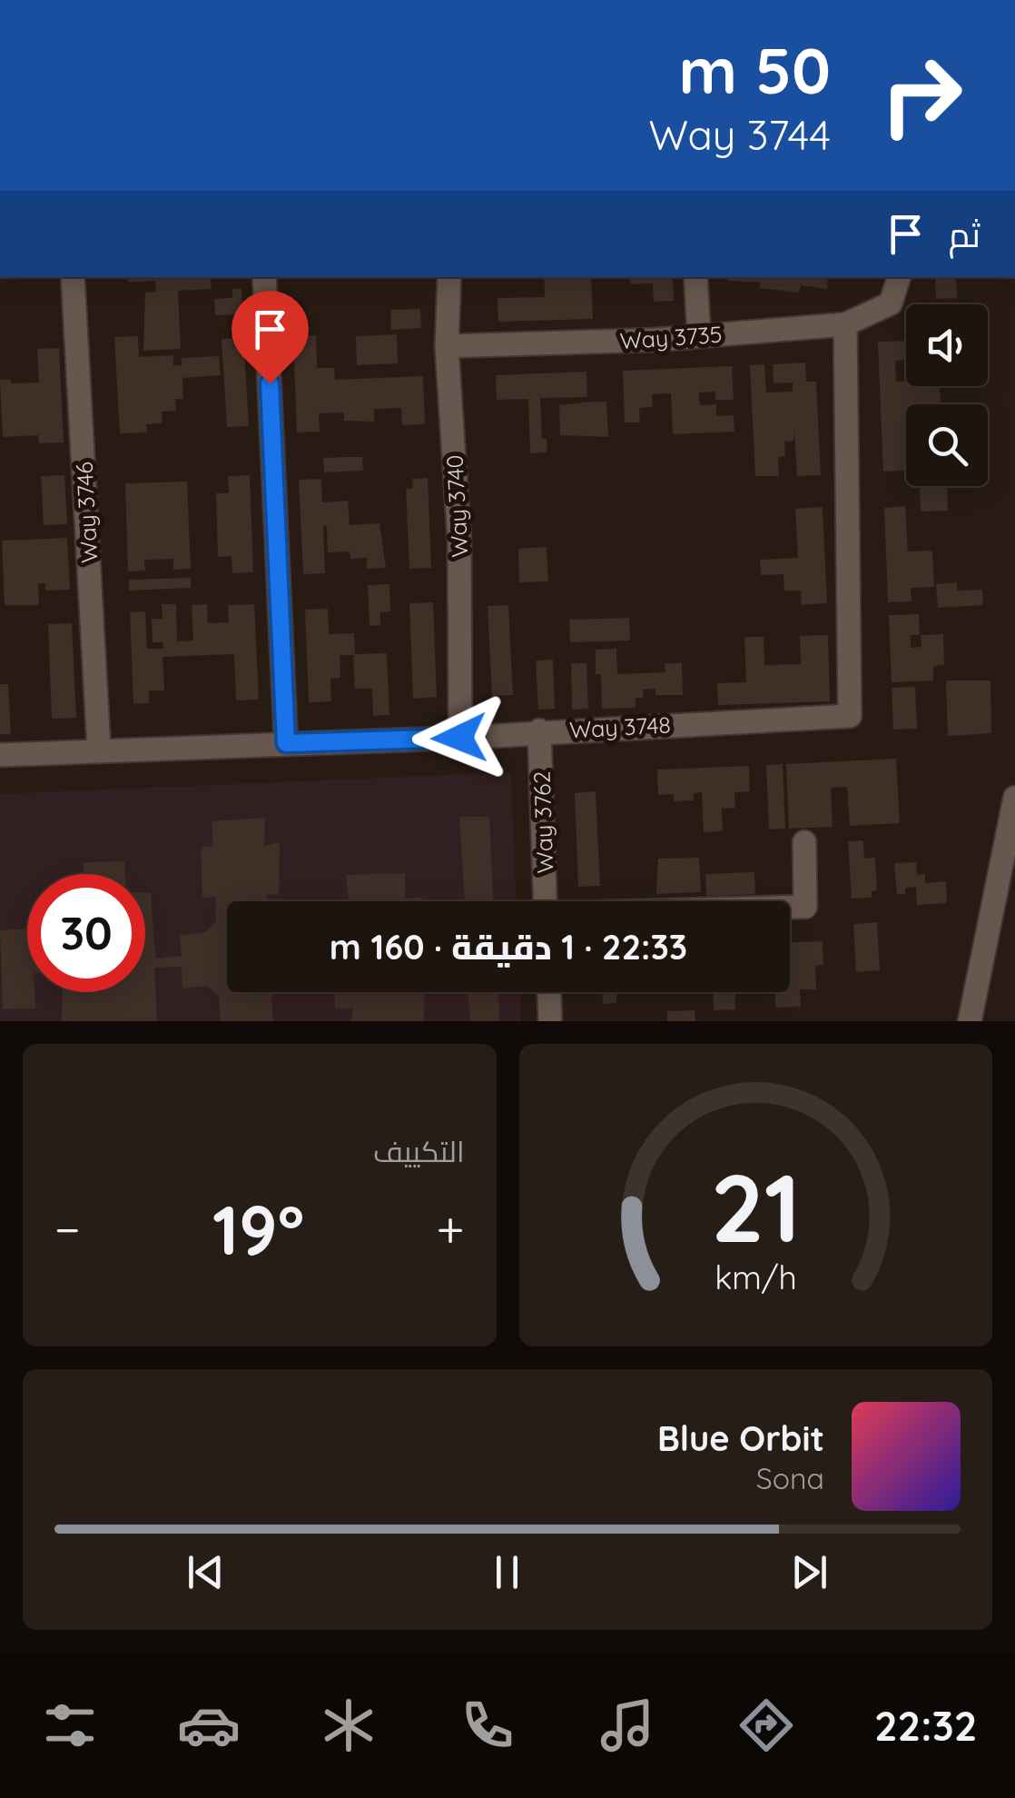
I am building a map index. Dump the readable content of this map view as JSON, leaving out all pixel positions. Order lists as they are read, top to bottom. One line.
{"streets":{"street":["Way 3735","Way 3740","Way 3746","Way 3748","Way 3762"]},"crossings":[["Way 3735","Way 3740"],["Way 3735","Way 3748"],["Way 3740","Way 3748"],["Way 3746","Way 3748"],["Way 3748","Way 3762"]],"page":{"turn":["50 m","Way 3744"],"then":"ثم","limit":"30","trip":"22:33 · 1 دقيقة · 160 m","tile":"التكييف","heat":["−","19°","+"],"song":["Blue Orbit","Sona"],"tabs":"22:32","gauge":["21","km/h"]}}
